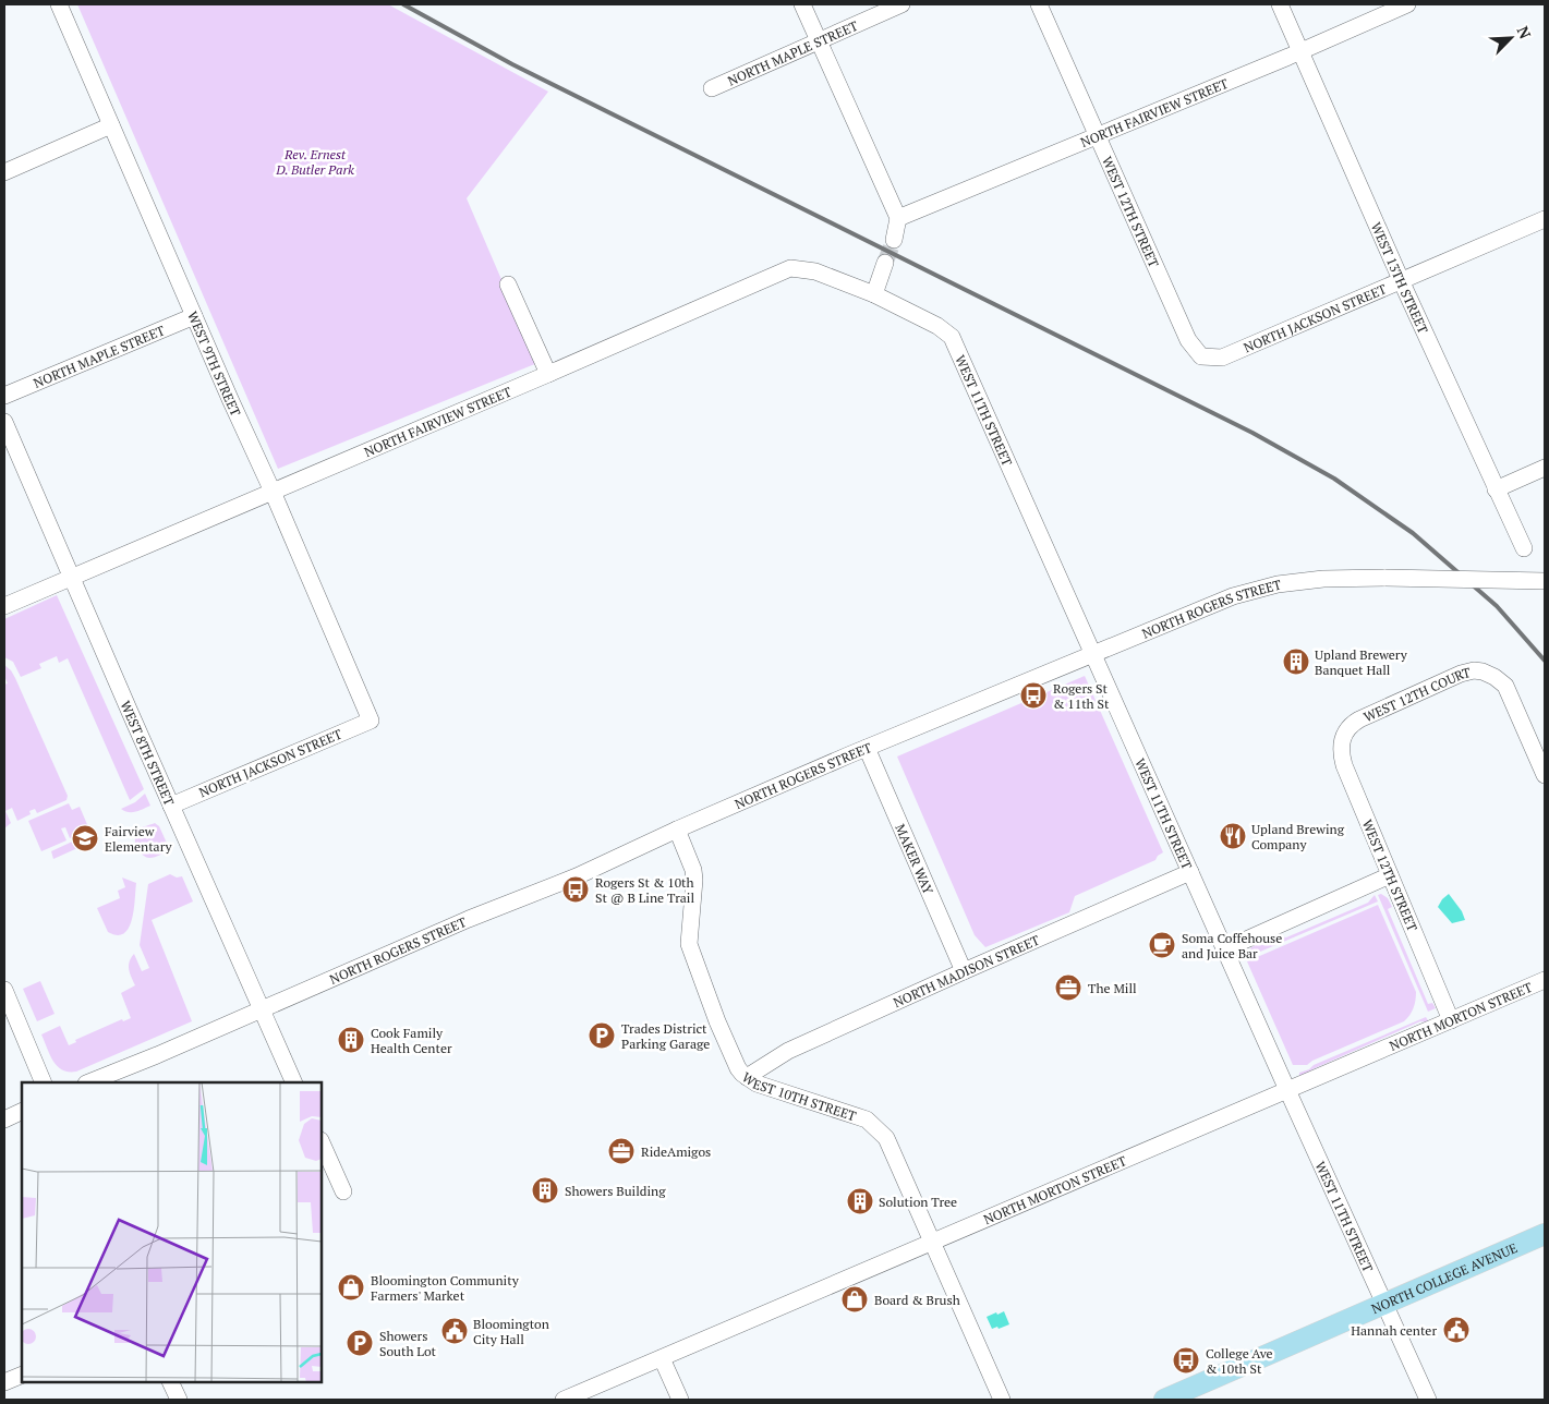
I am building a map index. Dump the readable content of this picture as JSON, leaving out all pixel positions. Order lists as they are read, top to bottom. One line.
{"streets":{"main road":["NORTH COLLEGE AVENUE"],"street":["NORTH MAPLE STREET","NORTH FAIRVIEW STREET","WEST 12TH STREET","WEST 13TH STREET","NORTH JACKSON STREET","WEST 9TH STREET","WEST 11TH STREET","NORTH ROGERS STREET","WEST 12TH COURT","WEST 8TH STREET","MAKER WAY","NORTH MADISON STREET","NORTH MORTON STREET","WEST 10TH STREET"]},"crossings":[["NORTH MAPLE STREET","WEST 9TH STREET"],["NORTH FAIRVIEW STREET","WEST 12TH STREET"],["NORTH FAIRVIEW STREET","WEST 13TH STREET"],["NORTH FAIRVIEW STREET","WEST 9TH STREET"],["NORTH FAIRVIEW STREET","WEST 11TH STREET"],["NORTH FAIRVIEW STREET","WEST 8TH STREET"],["WEST 12TH STREET","NORTH JACKSON STREET"],["WEST 12TH STREET","WEST 12TH COURT"],["WEST 12TH STREET","NORTH MORTON STREET"],["WEST 13TH STREET","NORTH JACKSON STREET"],["NORTH JACKSON STREET","WEST 9TH STREET"],["NORTH JACKSON STREET","WEST 8TH STREET"],["WEST 11TH STREET","NORTH ROGERS STREET"],["WEST 11TH STREET","NORTH MADISON STREET"],["WEST 11TH STREET","NORTH MORTON STREET"],["WEST 11TH STREET","NORTH COLLEGE AVENUE"],["NORTH ROGERS STREET","WEST 8TH STREET"],["NORTH ROGERS STREET","MAKER WAY"],["NORTH ROGERS STREET","WEST 10TH STREET"],["MAKER WAY","NORTH MADISON STREET"],["NORTH MADISON STREET","WEST 10TH STREET"],["NORTH MORTON STREET","WEST 10TH STREET"]],"parks":["Rev. Ernest D. Butler Park"],"places":{"building":["Upland Brewery Banquet Hall","Cook Family Health Center","Showers Building","Solution Tree"],"bus stop":["Rogers St & 11th St","Rogers St & 10th St @ B Line Trail","College Ave & 10th St"],"restaurant":["Upland Brewing Company"],"school or university":["Fairview Elementary"],"cafe":["Soma Coffehouse and Juice Bar"],"office":["The Mill","RideAmigos"],"parking":["Trades District Parking Garage","Showers South Lot"],"shop":["Bloomington Community Farmers' Market","Board & Brush"],"public building":["Hannah center","Bloomington City Hall"]},"north":"top right"}
